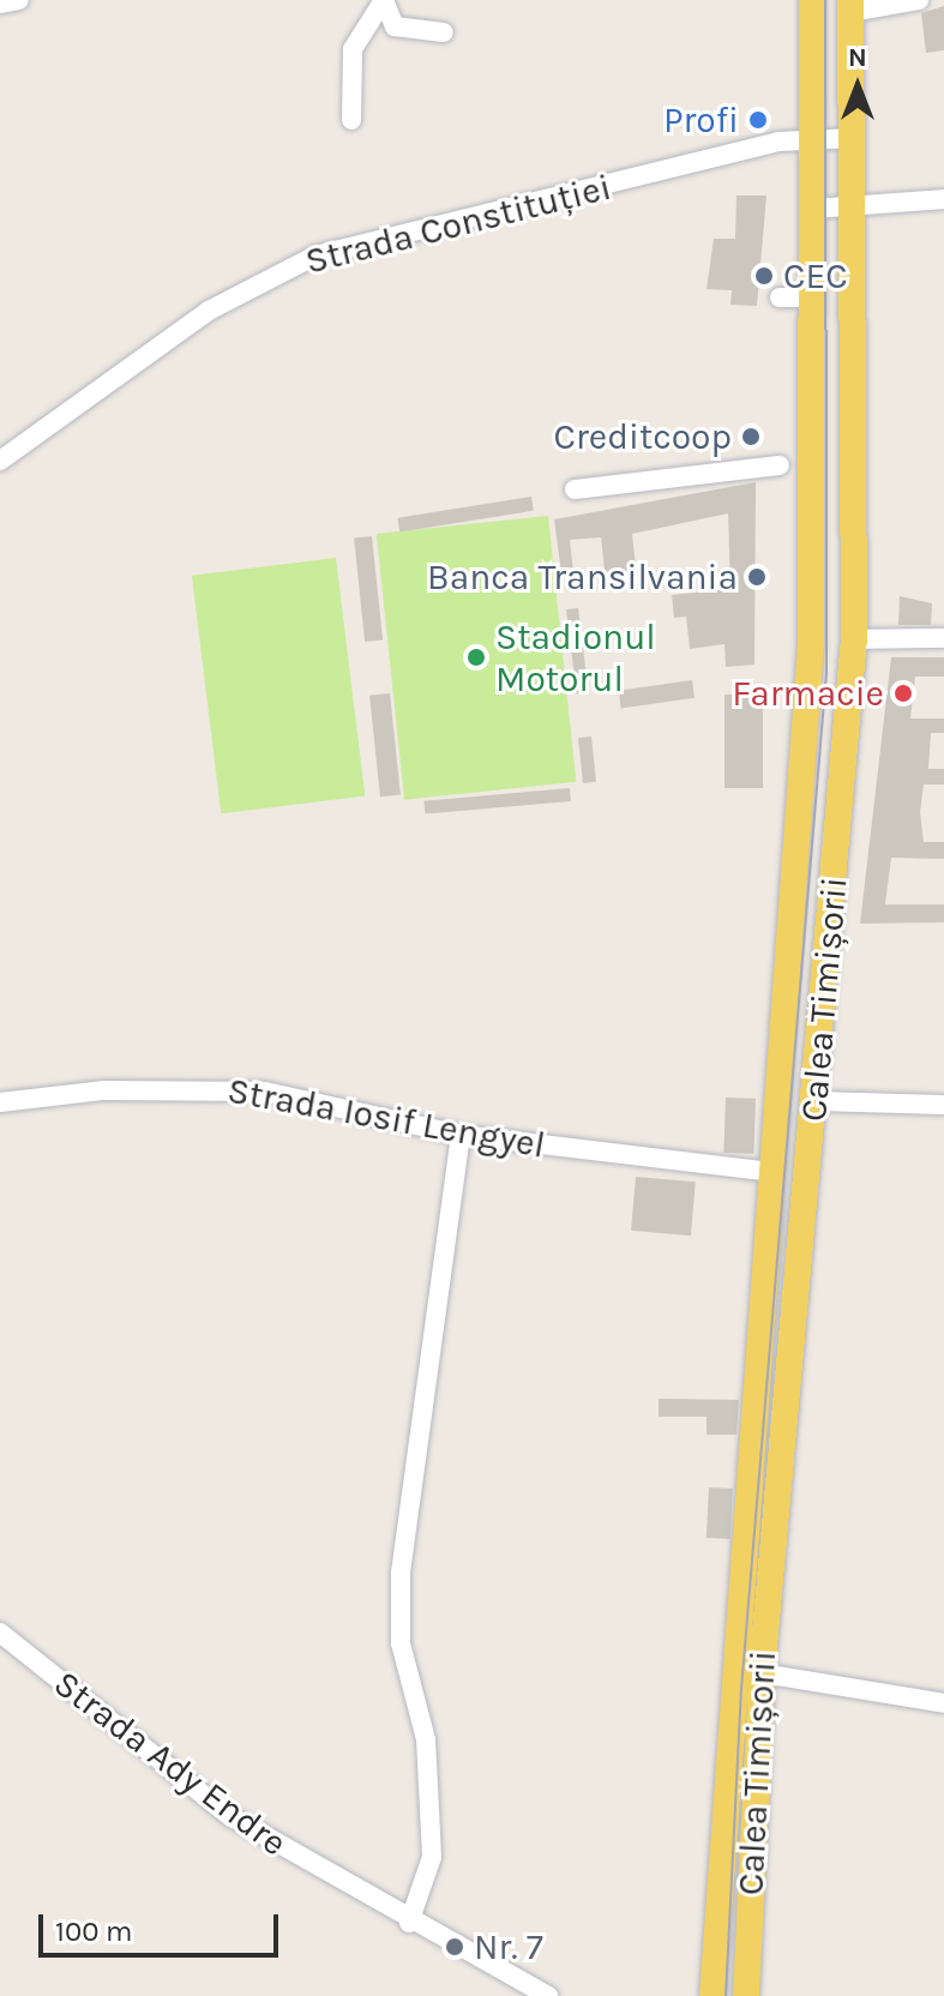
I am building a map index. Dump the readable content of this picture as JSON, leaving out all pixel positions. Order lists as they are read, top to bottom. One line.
{"streets":{"main road":["Calea Timișorii"],"street":["Strada Constituției","Strada Iosif Lengyel","Strada Ady Endre"]},"crossings":[["Strada Constituției","Calea Timișorii"],["Calea Timișorii","Strada Iosif Lengyel"]],"places":["Profi","CEC","Creditcoop","Banca Transilvania","Stadionul Motorul","Farmacie","Nr. 7"],"scale_bar":"100 m","north":"top"}
